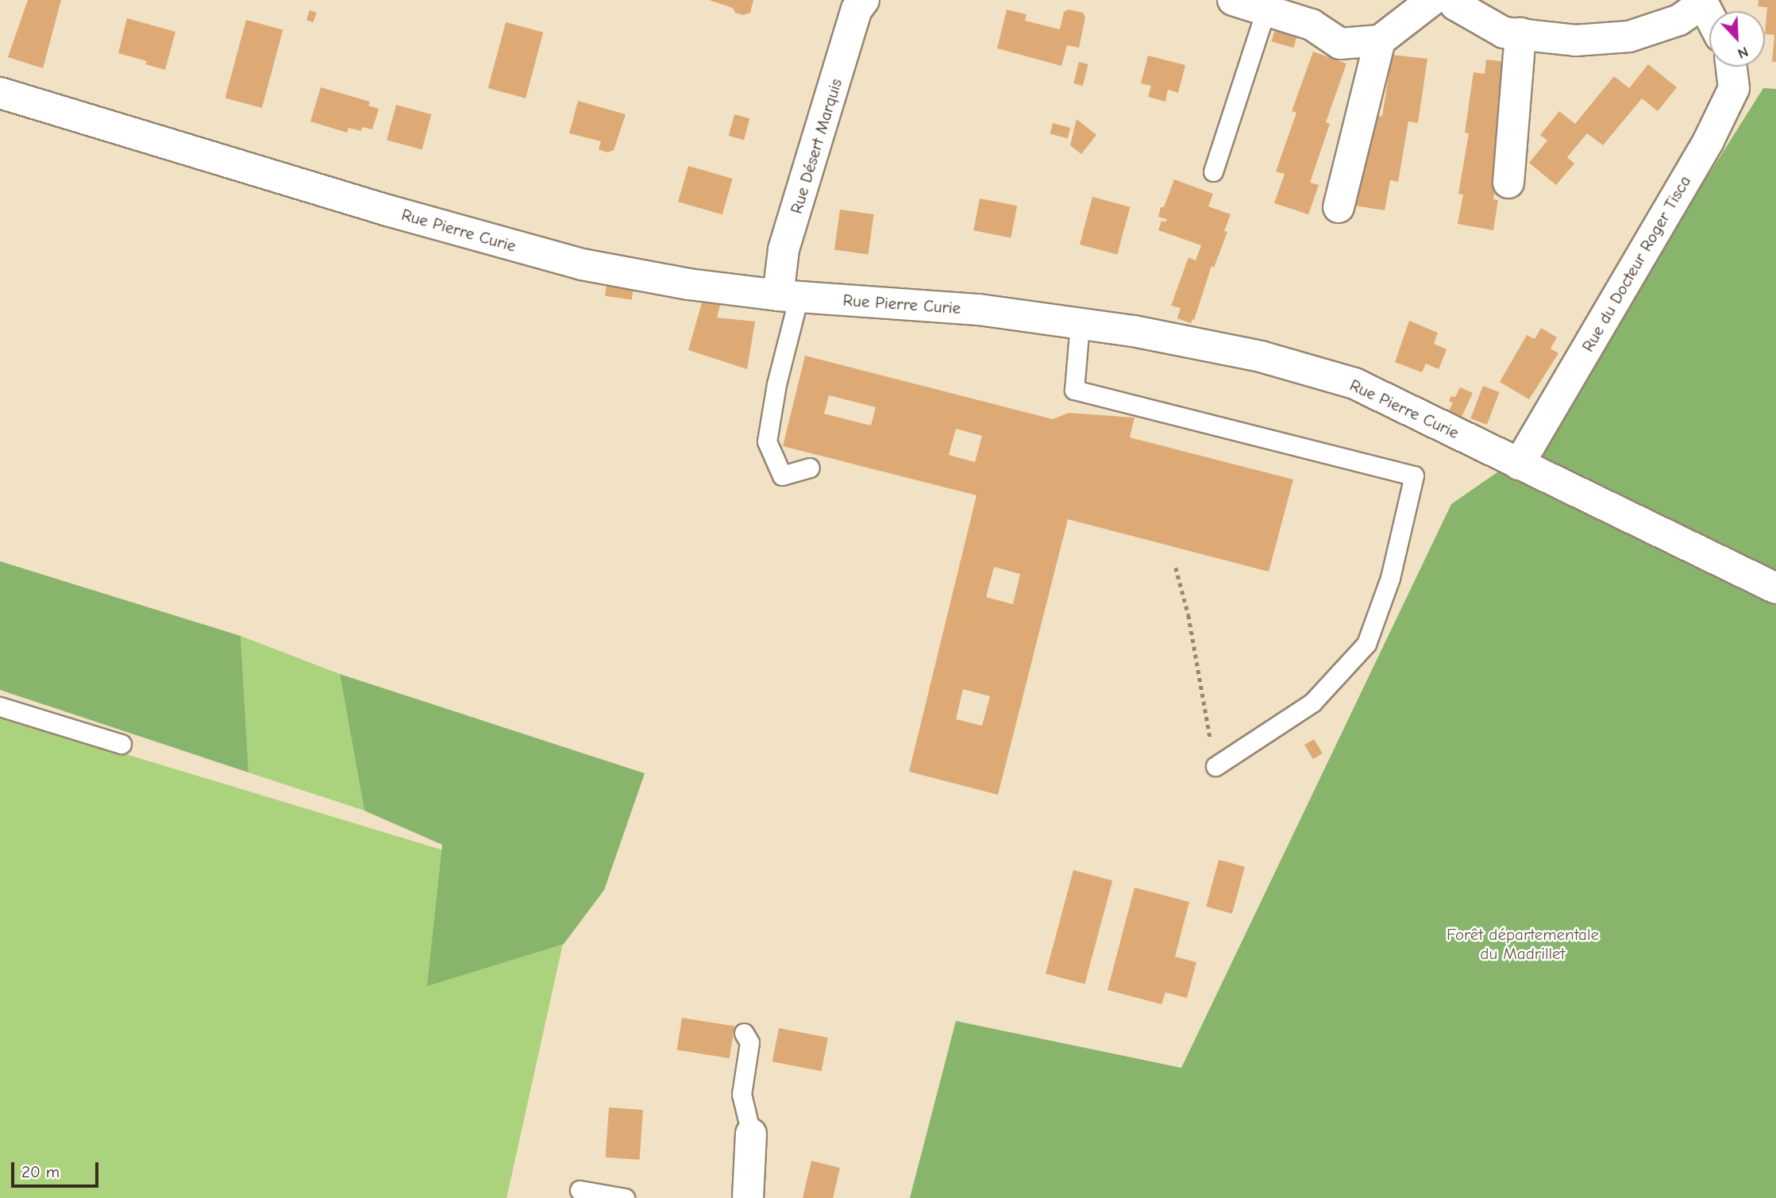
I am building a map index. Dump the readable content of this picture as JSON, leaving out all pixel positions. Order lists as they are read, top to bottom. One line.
{"streets":{"street":["Rue Désert Marquis","Rue Pierre Curie","Rue du Docteur Roger Tisca"]},"crossings":[["Rue Désert Marquis","Rue Pierre Curie"],["Rue Pierre Curie","Rue du Docteur Roger Tisca"]],"parks":["Forêt départementale du Madrillet"],"scale_bar":"20 m","north":"bottom right"}
